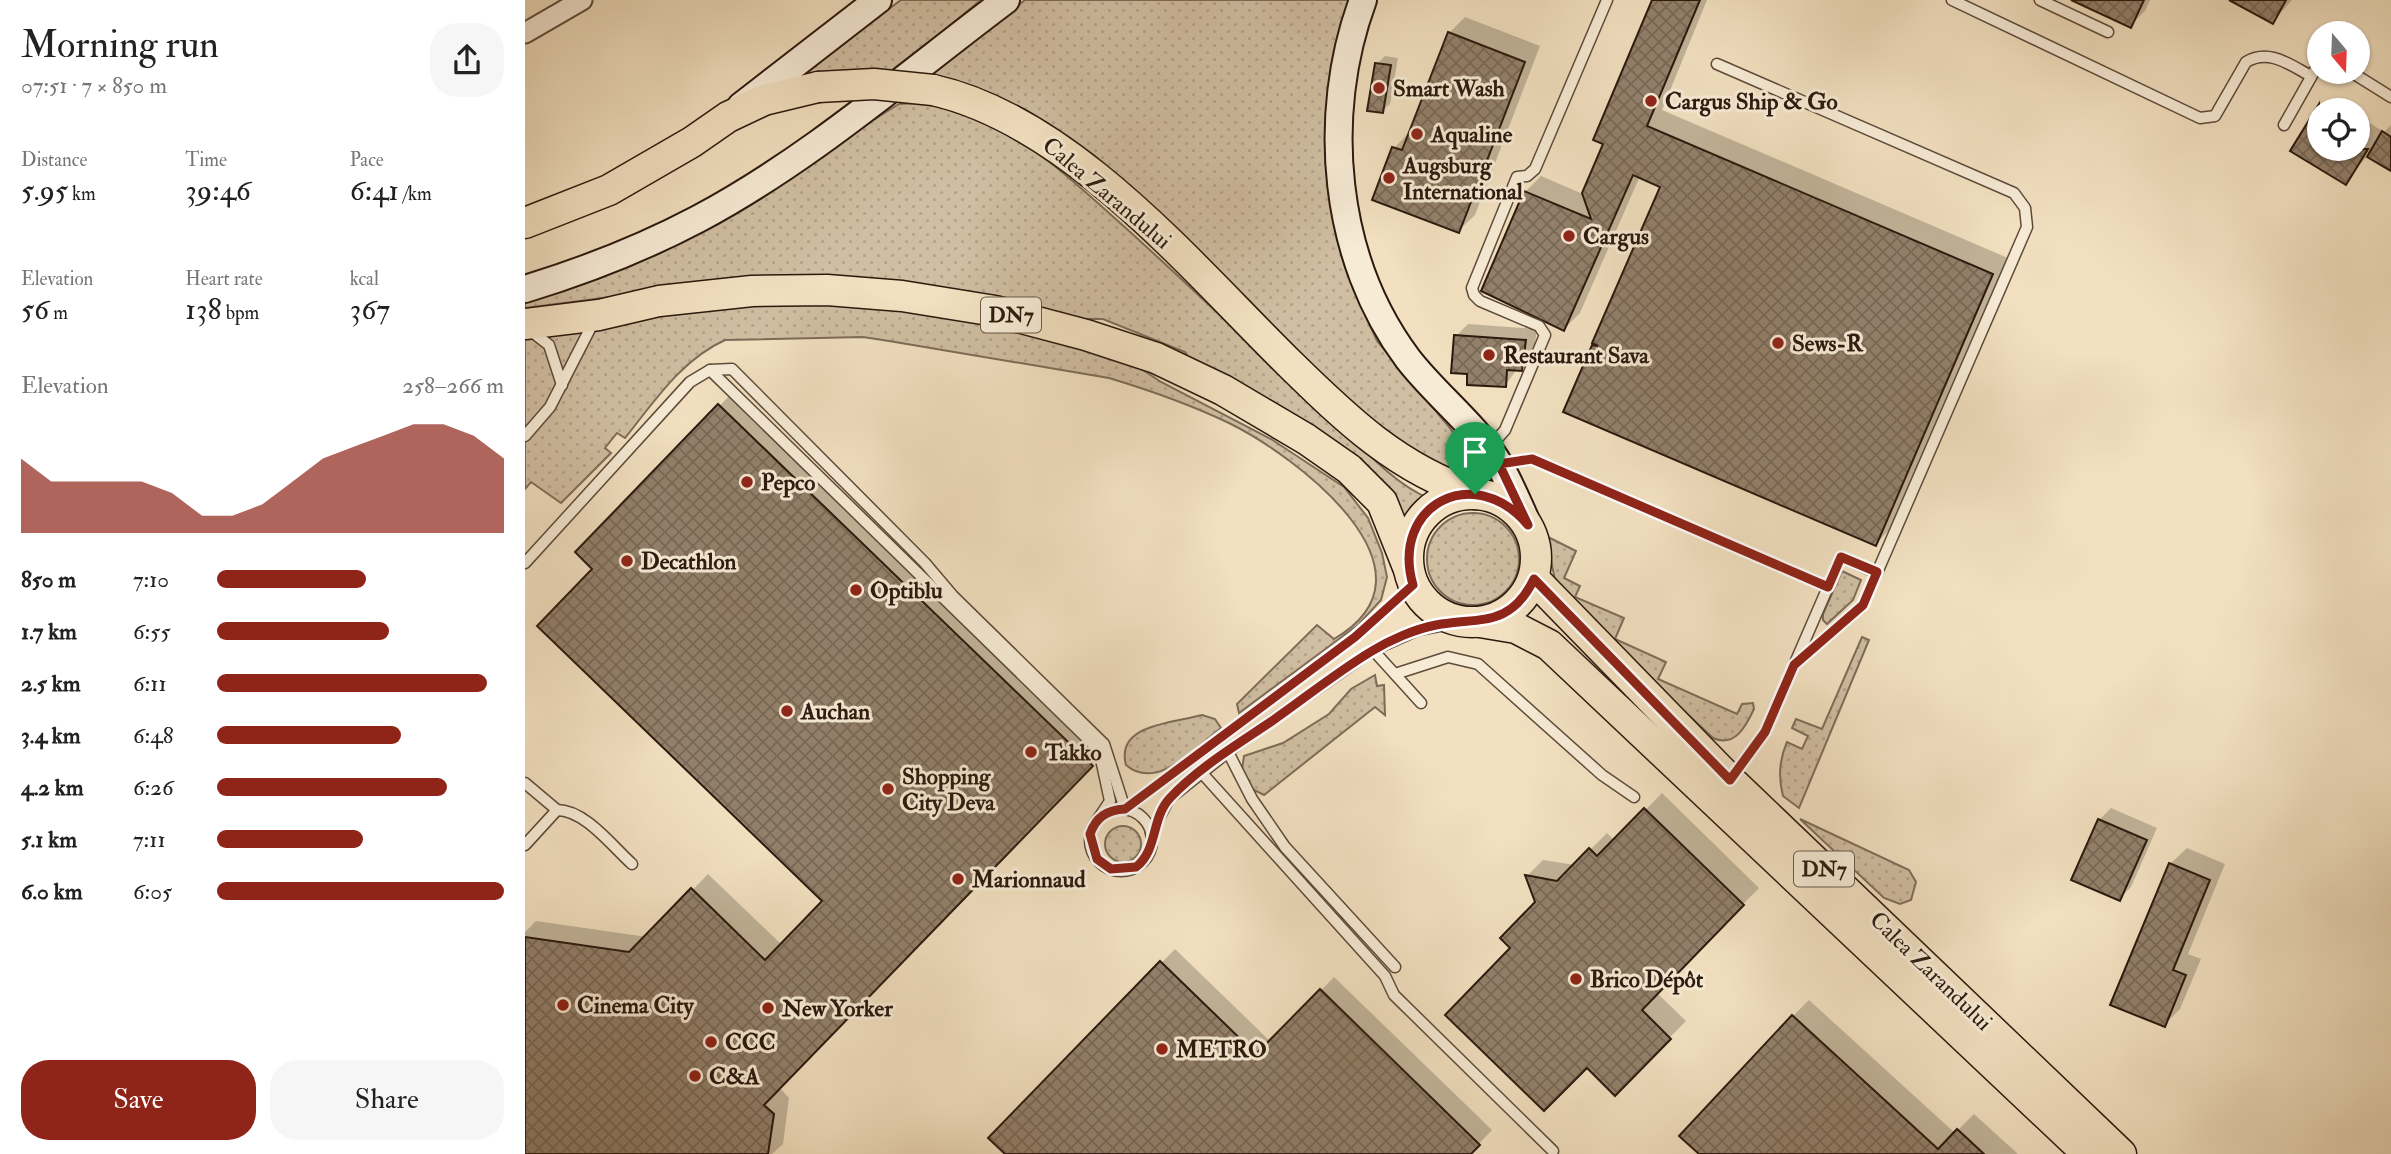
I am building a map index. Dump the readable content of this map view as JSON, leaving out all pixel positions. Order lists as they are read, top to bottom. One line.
{"streets":{"main road":["Calea Zarandului","DN7"]},"places":["Smart Wash","Cargus Ship & Go","Aqualine","Augsburg International","Cargus","Sews-R","Restaurant Sava","Pepco","Decathlon","Optiblu","Auchan","Takko","Shopping City Deva","Marionnaud","Brico Dépôt","Cinema City","New Yorker","CCC","METRO","C&A"],"north":"bottom","page":{"heading":["Morning run","07:51 · 7 × 850 m"],"stats":[["Distance","5.95 km"],["Time","39:46"],["Pace","6:41 /km"],["Elevation","56 m"],["Heart rate","138 bpm"],["kcal","367"]],"chart":["Elevation","258–266 m"],"list":[{"name":"850 m","note":"7:10"},{"name":"1.7 km","note":"6:55"},{"name":"2.5 km","note":"6:11"},{"name":"3.4 km","note":"6:48"},{"name":"4.2 km","note":"6:26"},{"name":"5.1 km","note":"7:11"},{"name":"6.0 km","note":"6:05"}],"buttons":["Save","Share"]}}
